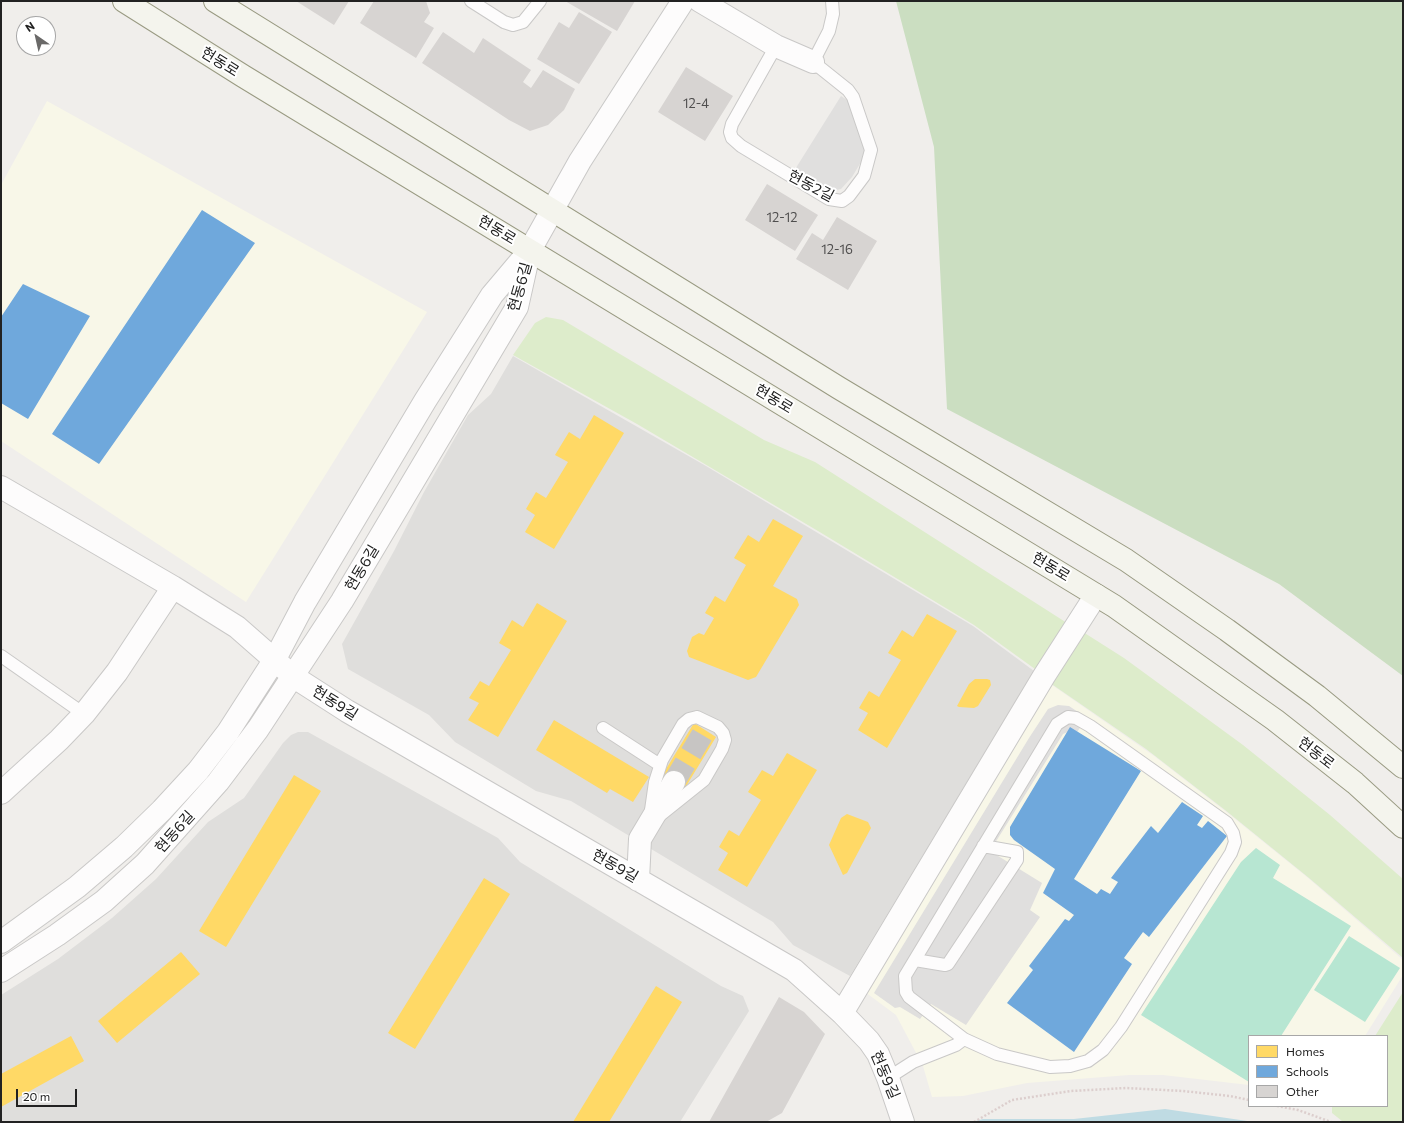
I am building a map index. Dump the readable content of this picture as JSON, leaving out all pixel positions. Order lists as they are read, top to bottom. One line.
{"streets":{"main road":["현동로"],"street":["현동2길","현동6길","현동9길"]},"crossings":[["현동로","현동6길"],["현동6길","현동9길"]],"house_numbers":["12-4","12-12","12-16"],"legend":["Homes","Schools","Other"],"scale_bar":"20 m","north":"top left"}
